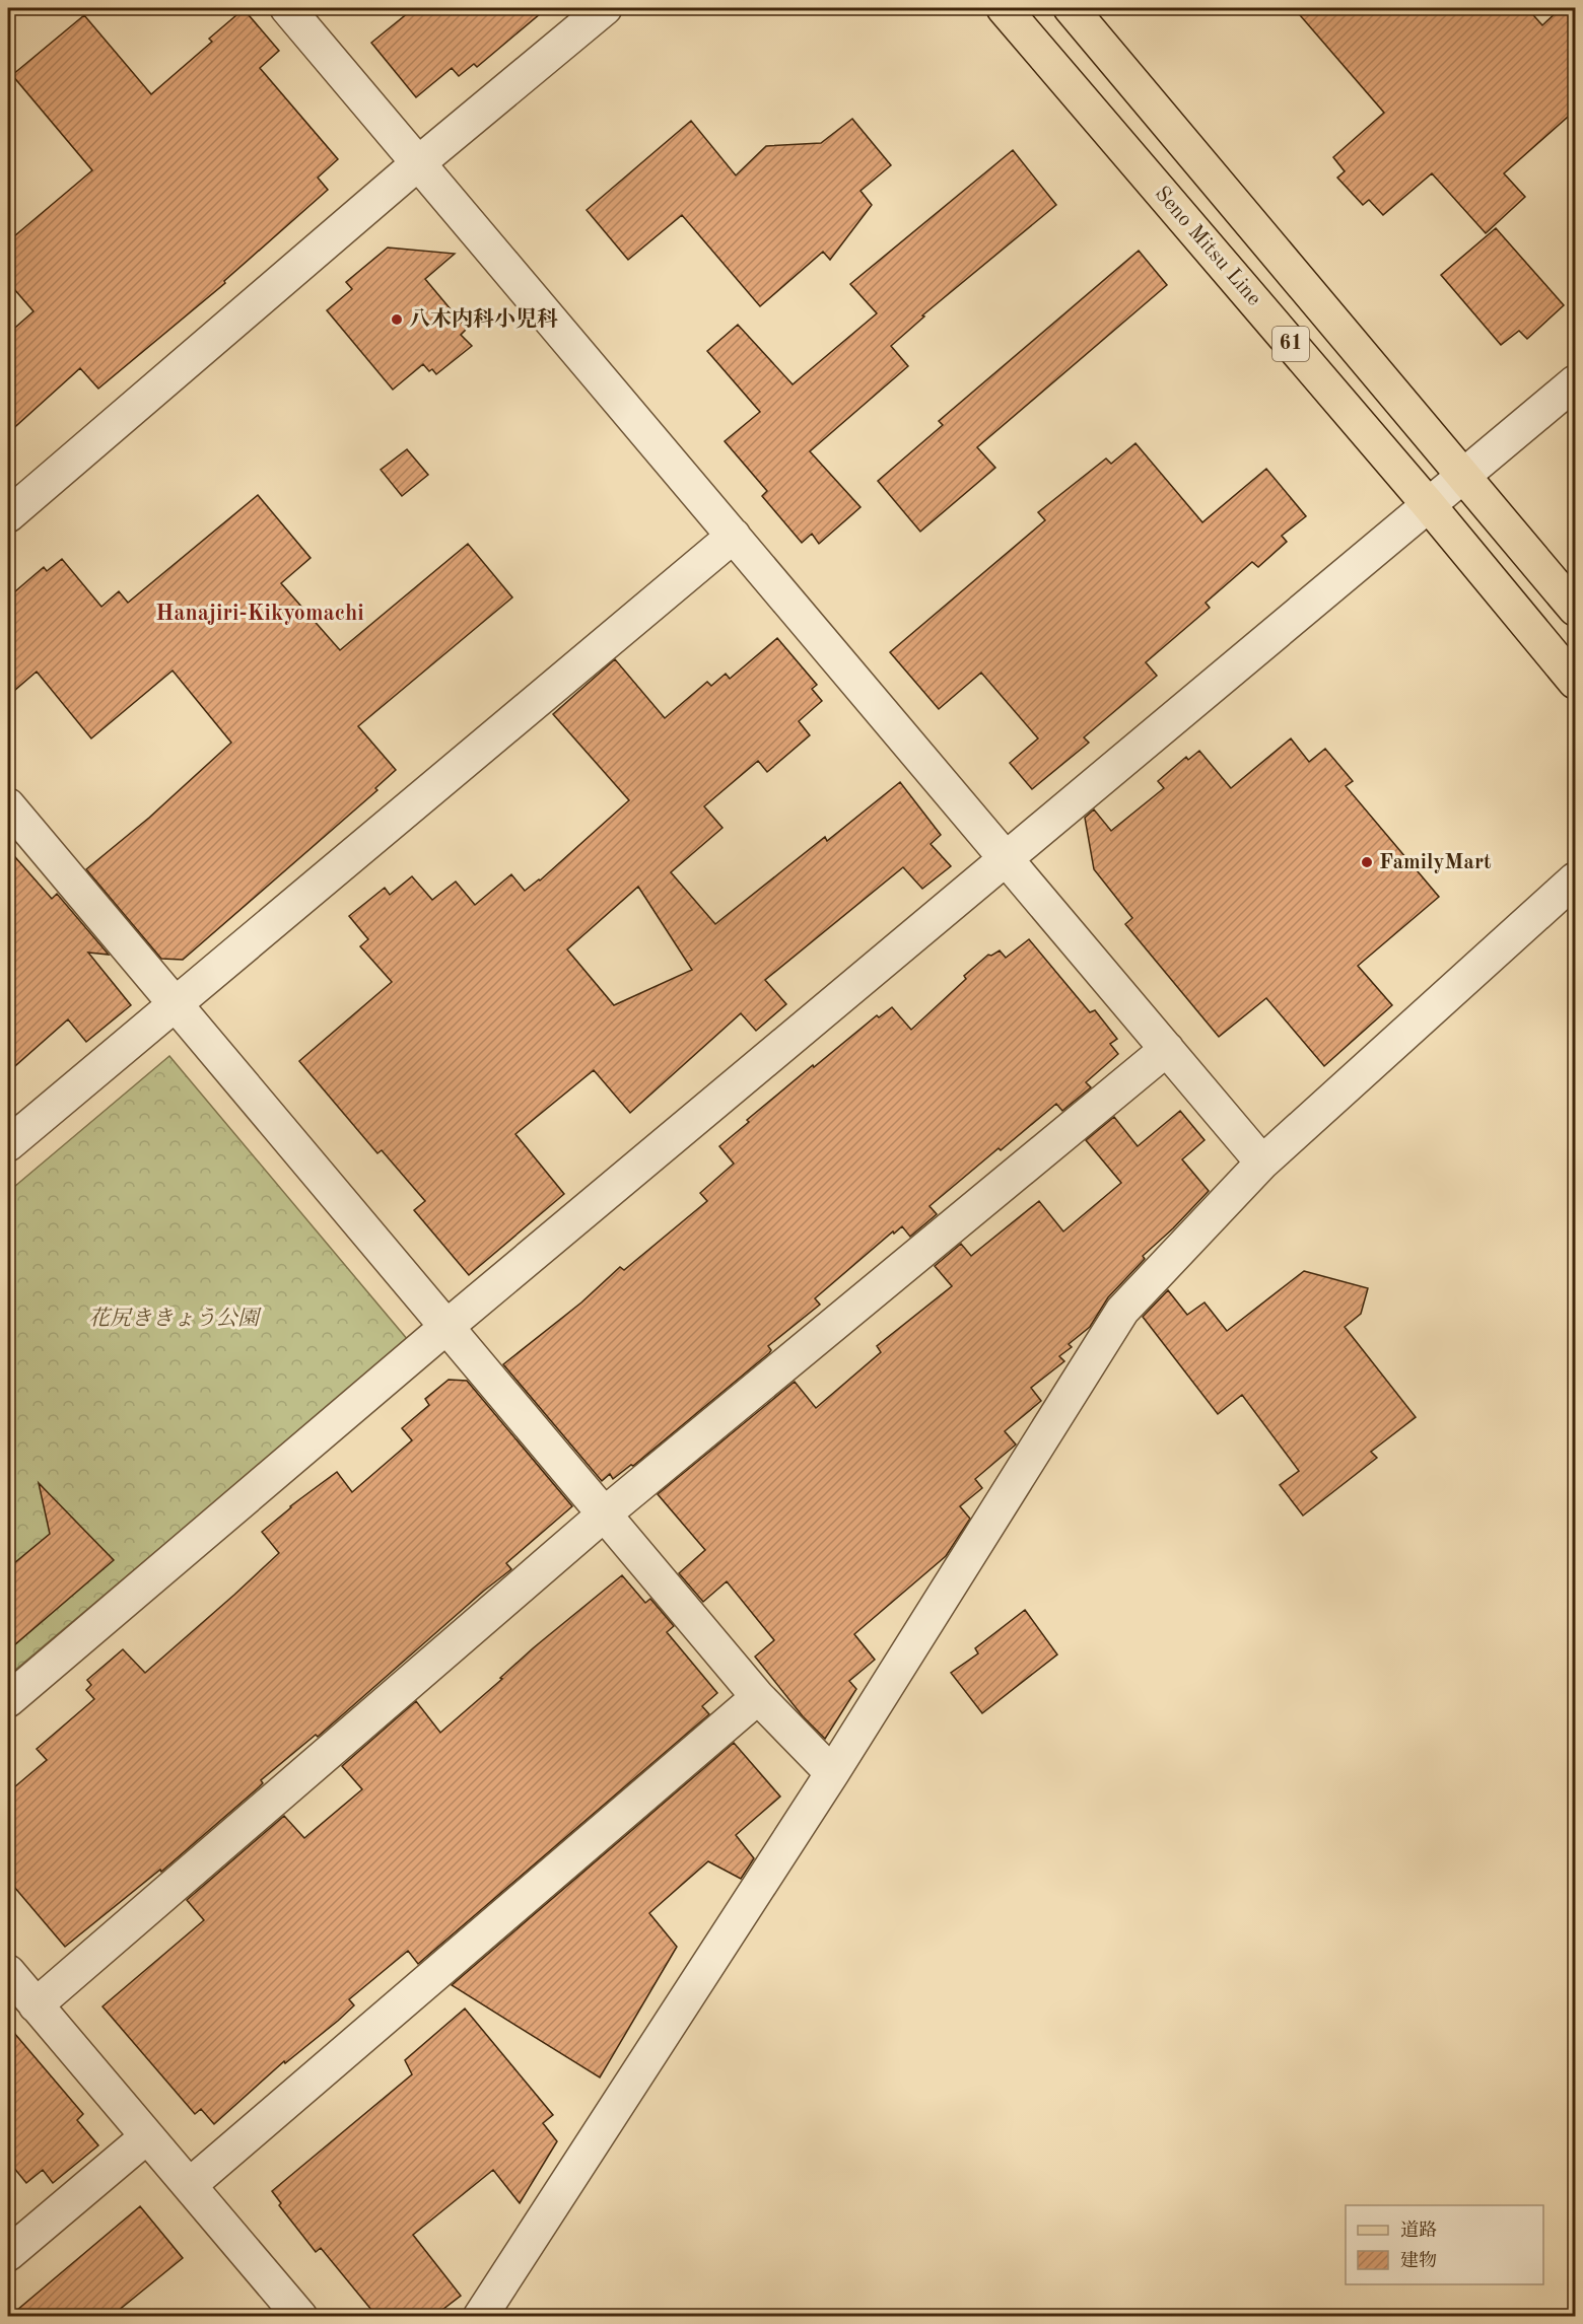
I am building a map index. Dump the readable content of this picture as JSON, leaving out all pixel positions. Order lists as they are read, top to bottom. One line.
{"streets":{"main road":["Seno Mitsu Line","61"]},"districts":["Hanajiri-Kikyomachi"],"parks":["花尻ききょう公園"],"places":["八木内科小児科","FamilyMart"],"legend":["道路","建物"]}
